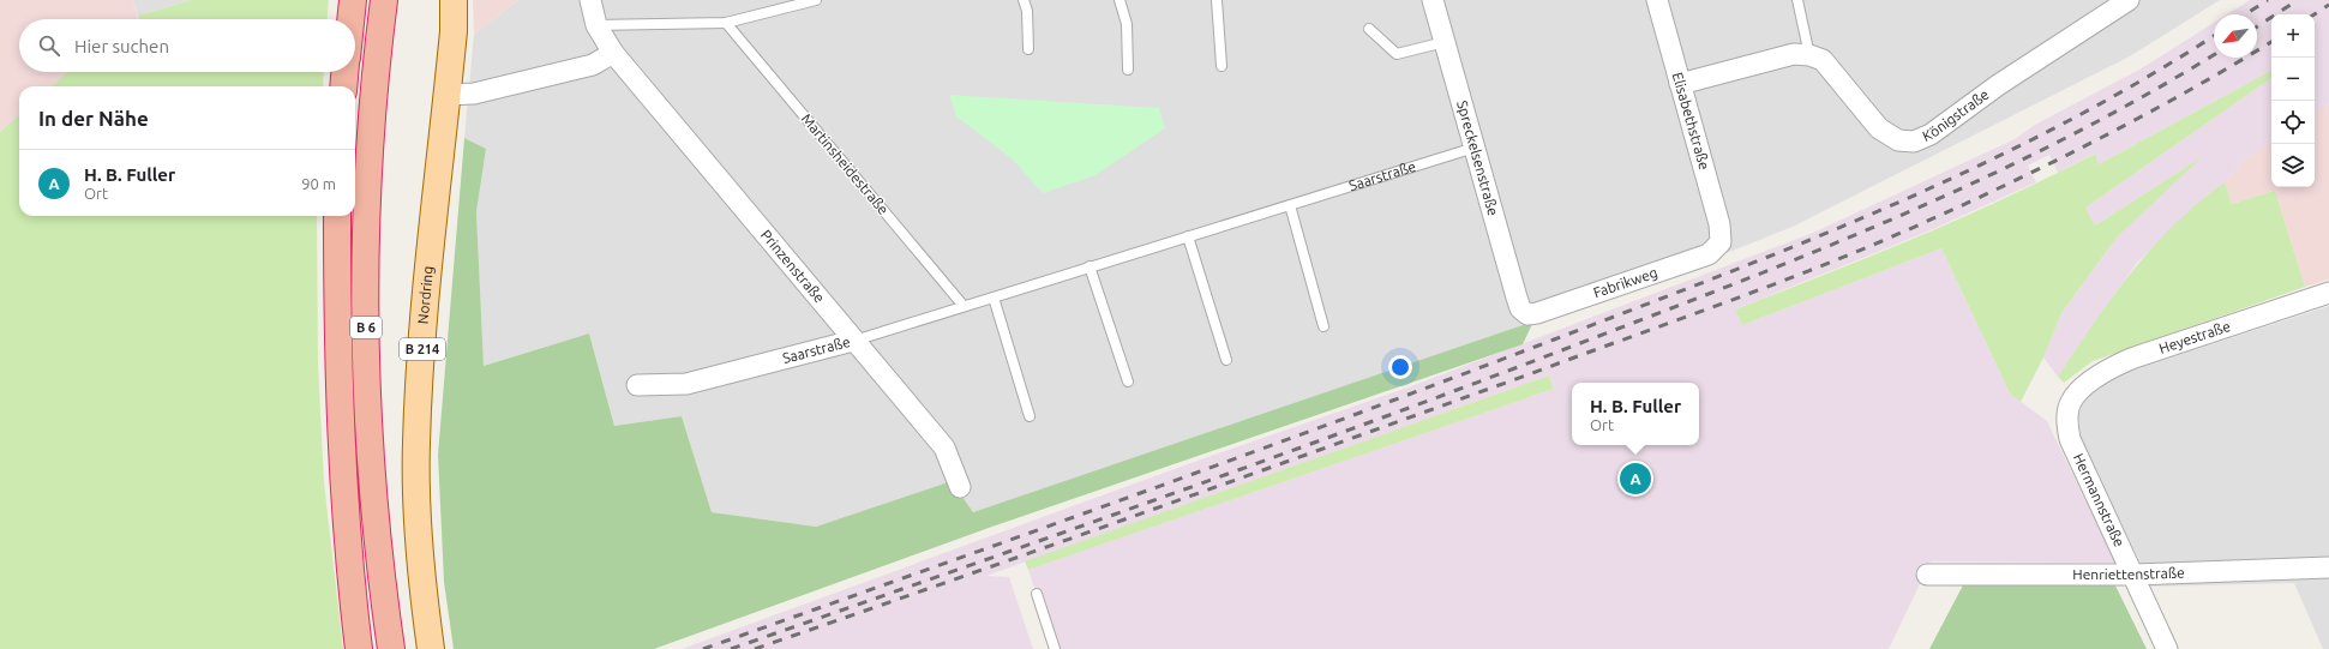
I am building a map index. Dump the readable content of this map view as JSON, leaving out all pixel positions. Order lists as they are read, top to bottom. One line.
{"streets":{"highway":["B 6"],"main road":["Nordring","B 214"],"street":["Königstraße","Elisabethstraße","Spreckelsenstraße","Saarstraße","Prinzenstraße","Fabrikweg","Heyestraße","Hermannstraße","Henriettenstraße"],"lane":["Martinsheidestraße"]},"crossings":[["Elisabethstraße","Fabrikweg"],["Spreckelsenstraße","Saarstraße"],["Spreckelsenstraße","Fabrikweg"],["Martinsheidestraße","Saarstraße"],["Saarstraße","Prinzenstraße"],["Heyestraße","Hermannstraße"],["Hermannstraße","Henriettenstraße"]],"north":"bottom left","page":{"map_buttons":["+","−"],"search":"Hier suchen","heading":"In der Nähe","list":[{"mark":"A","name":"H. B. Fuller","note":"Ort","value":"90 m"}],"popup":["H. B. Fuller","Ort"],"pins":"A"}}
